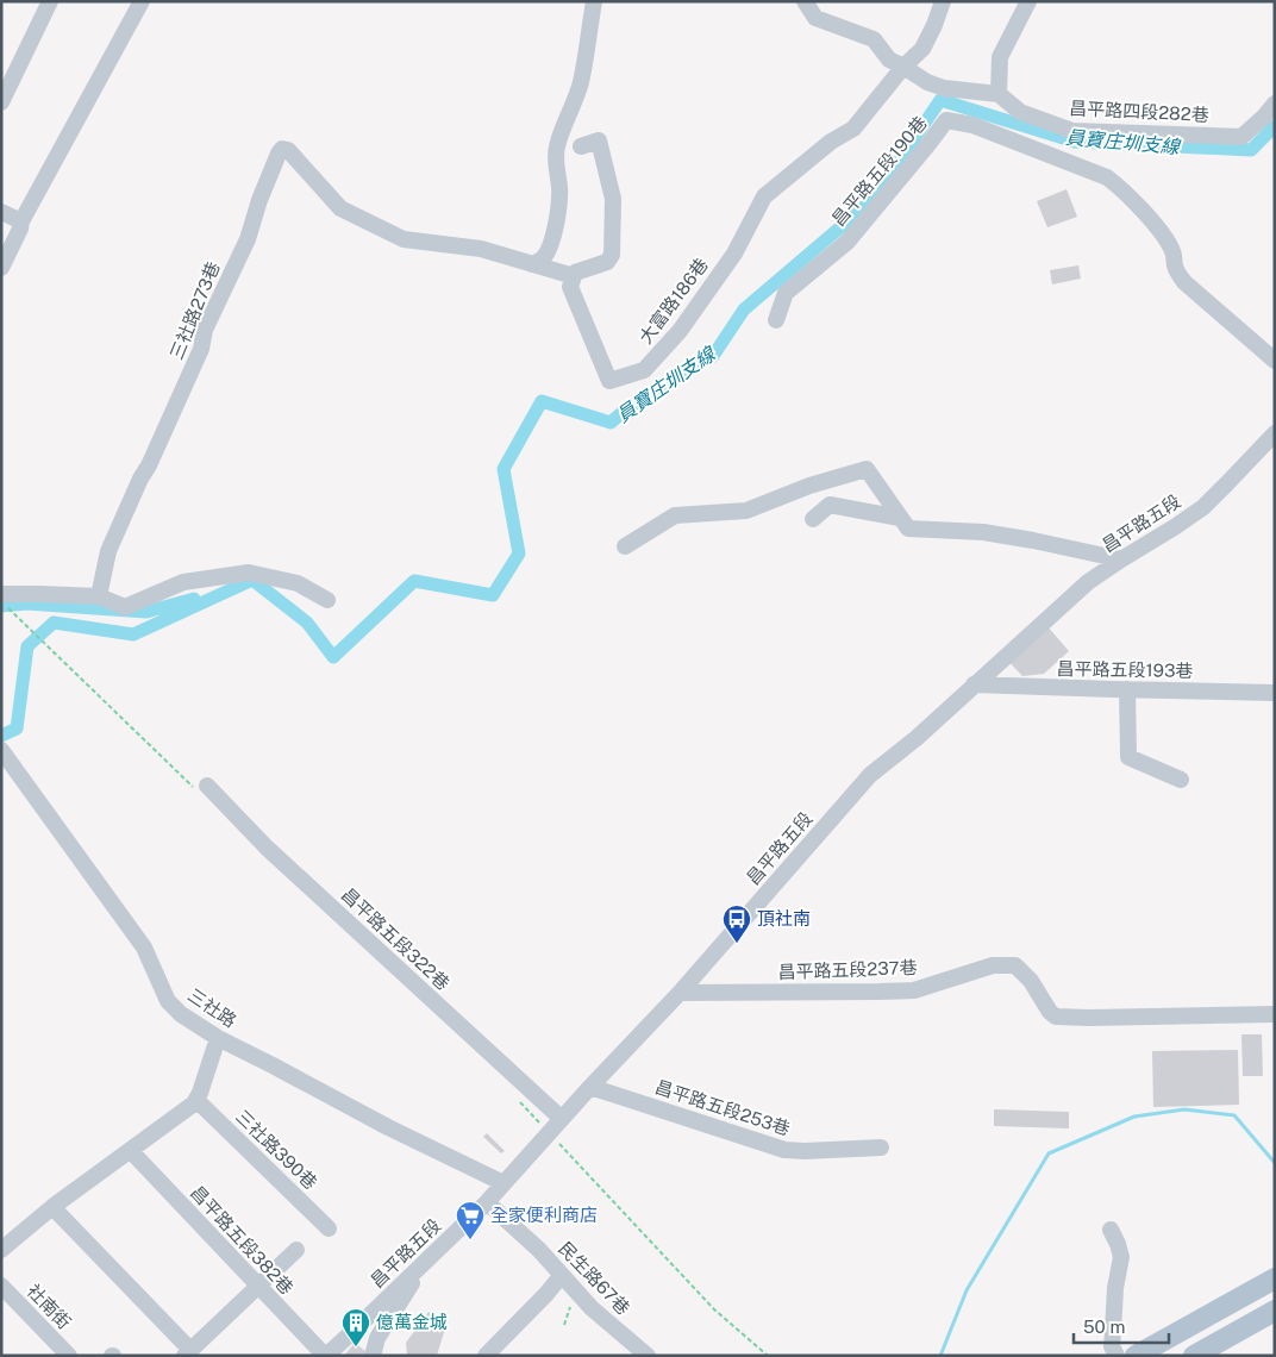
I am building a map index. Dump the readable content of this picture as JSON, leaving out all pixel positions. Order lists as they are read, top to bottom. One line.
{"streets":{"street":["昌平路四段282巷","昌平路五段190巷","大富路186巷","三社路273巷","昌平路五段","昌平路五段193巷","昌平路五段322巷","昌平路五段237巷","三社路","昌平路五段253巷","三社路390巷","昌平路五段382巷","民生路67巷","社南街"]},"crossings":[["昌平路五段","昌平路五段193巷"],["昌平路五段","昌平路五段322巷"],["昌平路五段","昌平路五段237巷"],["昌平路五段","三社路"],["昌平路五段","昌平路五段253巷"],["昌平路五段","昌平路五段382巷"],["昌平路五段","民生路67巷"]],"water":["員寶庄圳支線"],"places":{"bus stop":["頂社南"],"supermarket":["全家便利商店"],"building":["億萬金城"]},"scale_bar":"50 m"}
